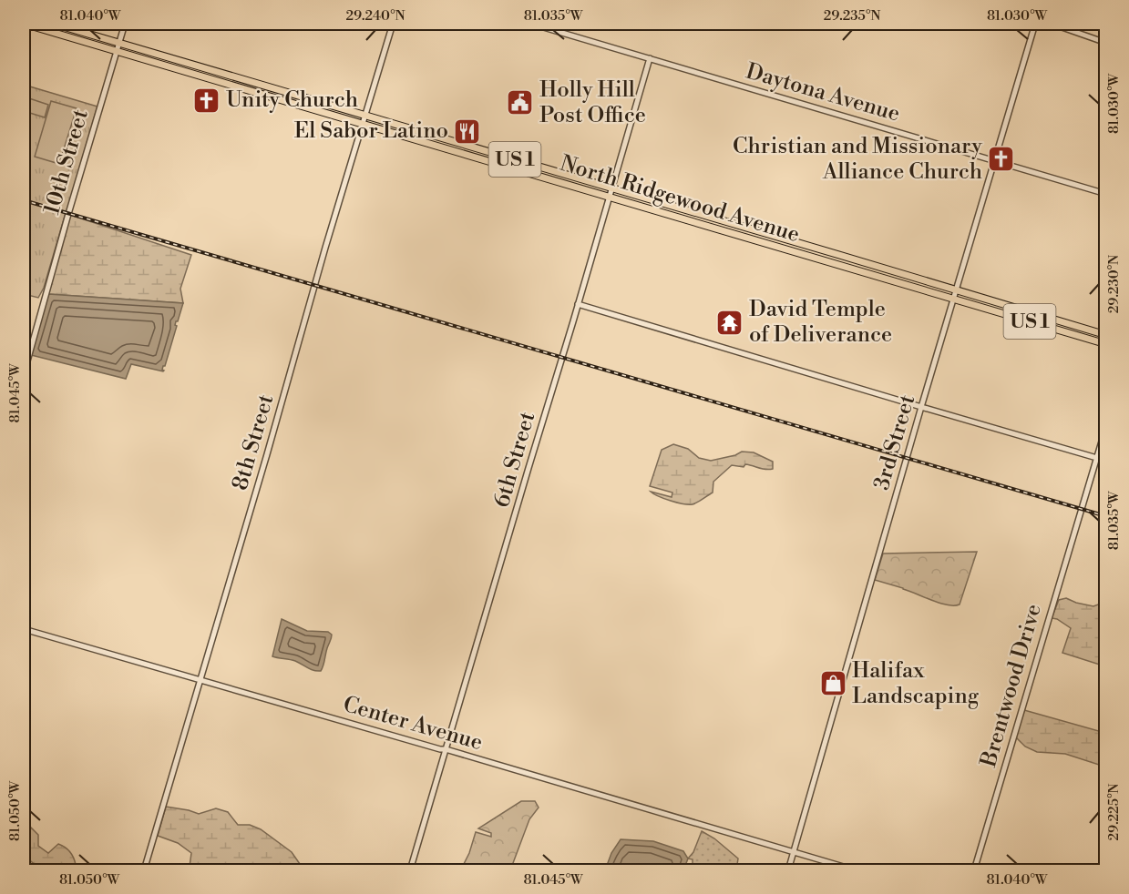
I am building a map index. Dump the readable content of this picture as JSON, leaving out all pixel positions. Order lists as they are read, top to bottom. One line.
{"streets":{"main road":["US 1","North Ridgewood Avenue"],"street":["Daytona Avenue","10th Street","8th Street","3rd Street","6th Street","Brentwood Drive","Center Avenue"]},"crossings":[["Daytona Avenue","3rd Street"],["Daytona Avenue","6th Street"],["10th Street","North Ridgewood Avenue"],["North Ridgewood Avenue","8th Street"],["North Ridgewood Avenue","3rd Street"],["North Ridgewood Avenue","6th Street"],["8th Street","Center Avenue"],["3rd Street","Center Avenue"],["6th Street","Center Avenue"]],"places":{"church":["Unity Church","Christian and Missionary Alliance Church"],"public building":["Holly Hill Post Office"],"restaurant":["El Sabor Latino"],"temple":["David Temple of Deliverance"],"shop":["Halifax Landscaping"]},"coordinates":["81.040°W","29.240°N","81.035°W","29.235°N","81.030°W","29.230°N","81.045°W","81.050°W","29.225°N"]}
